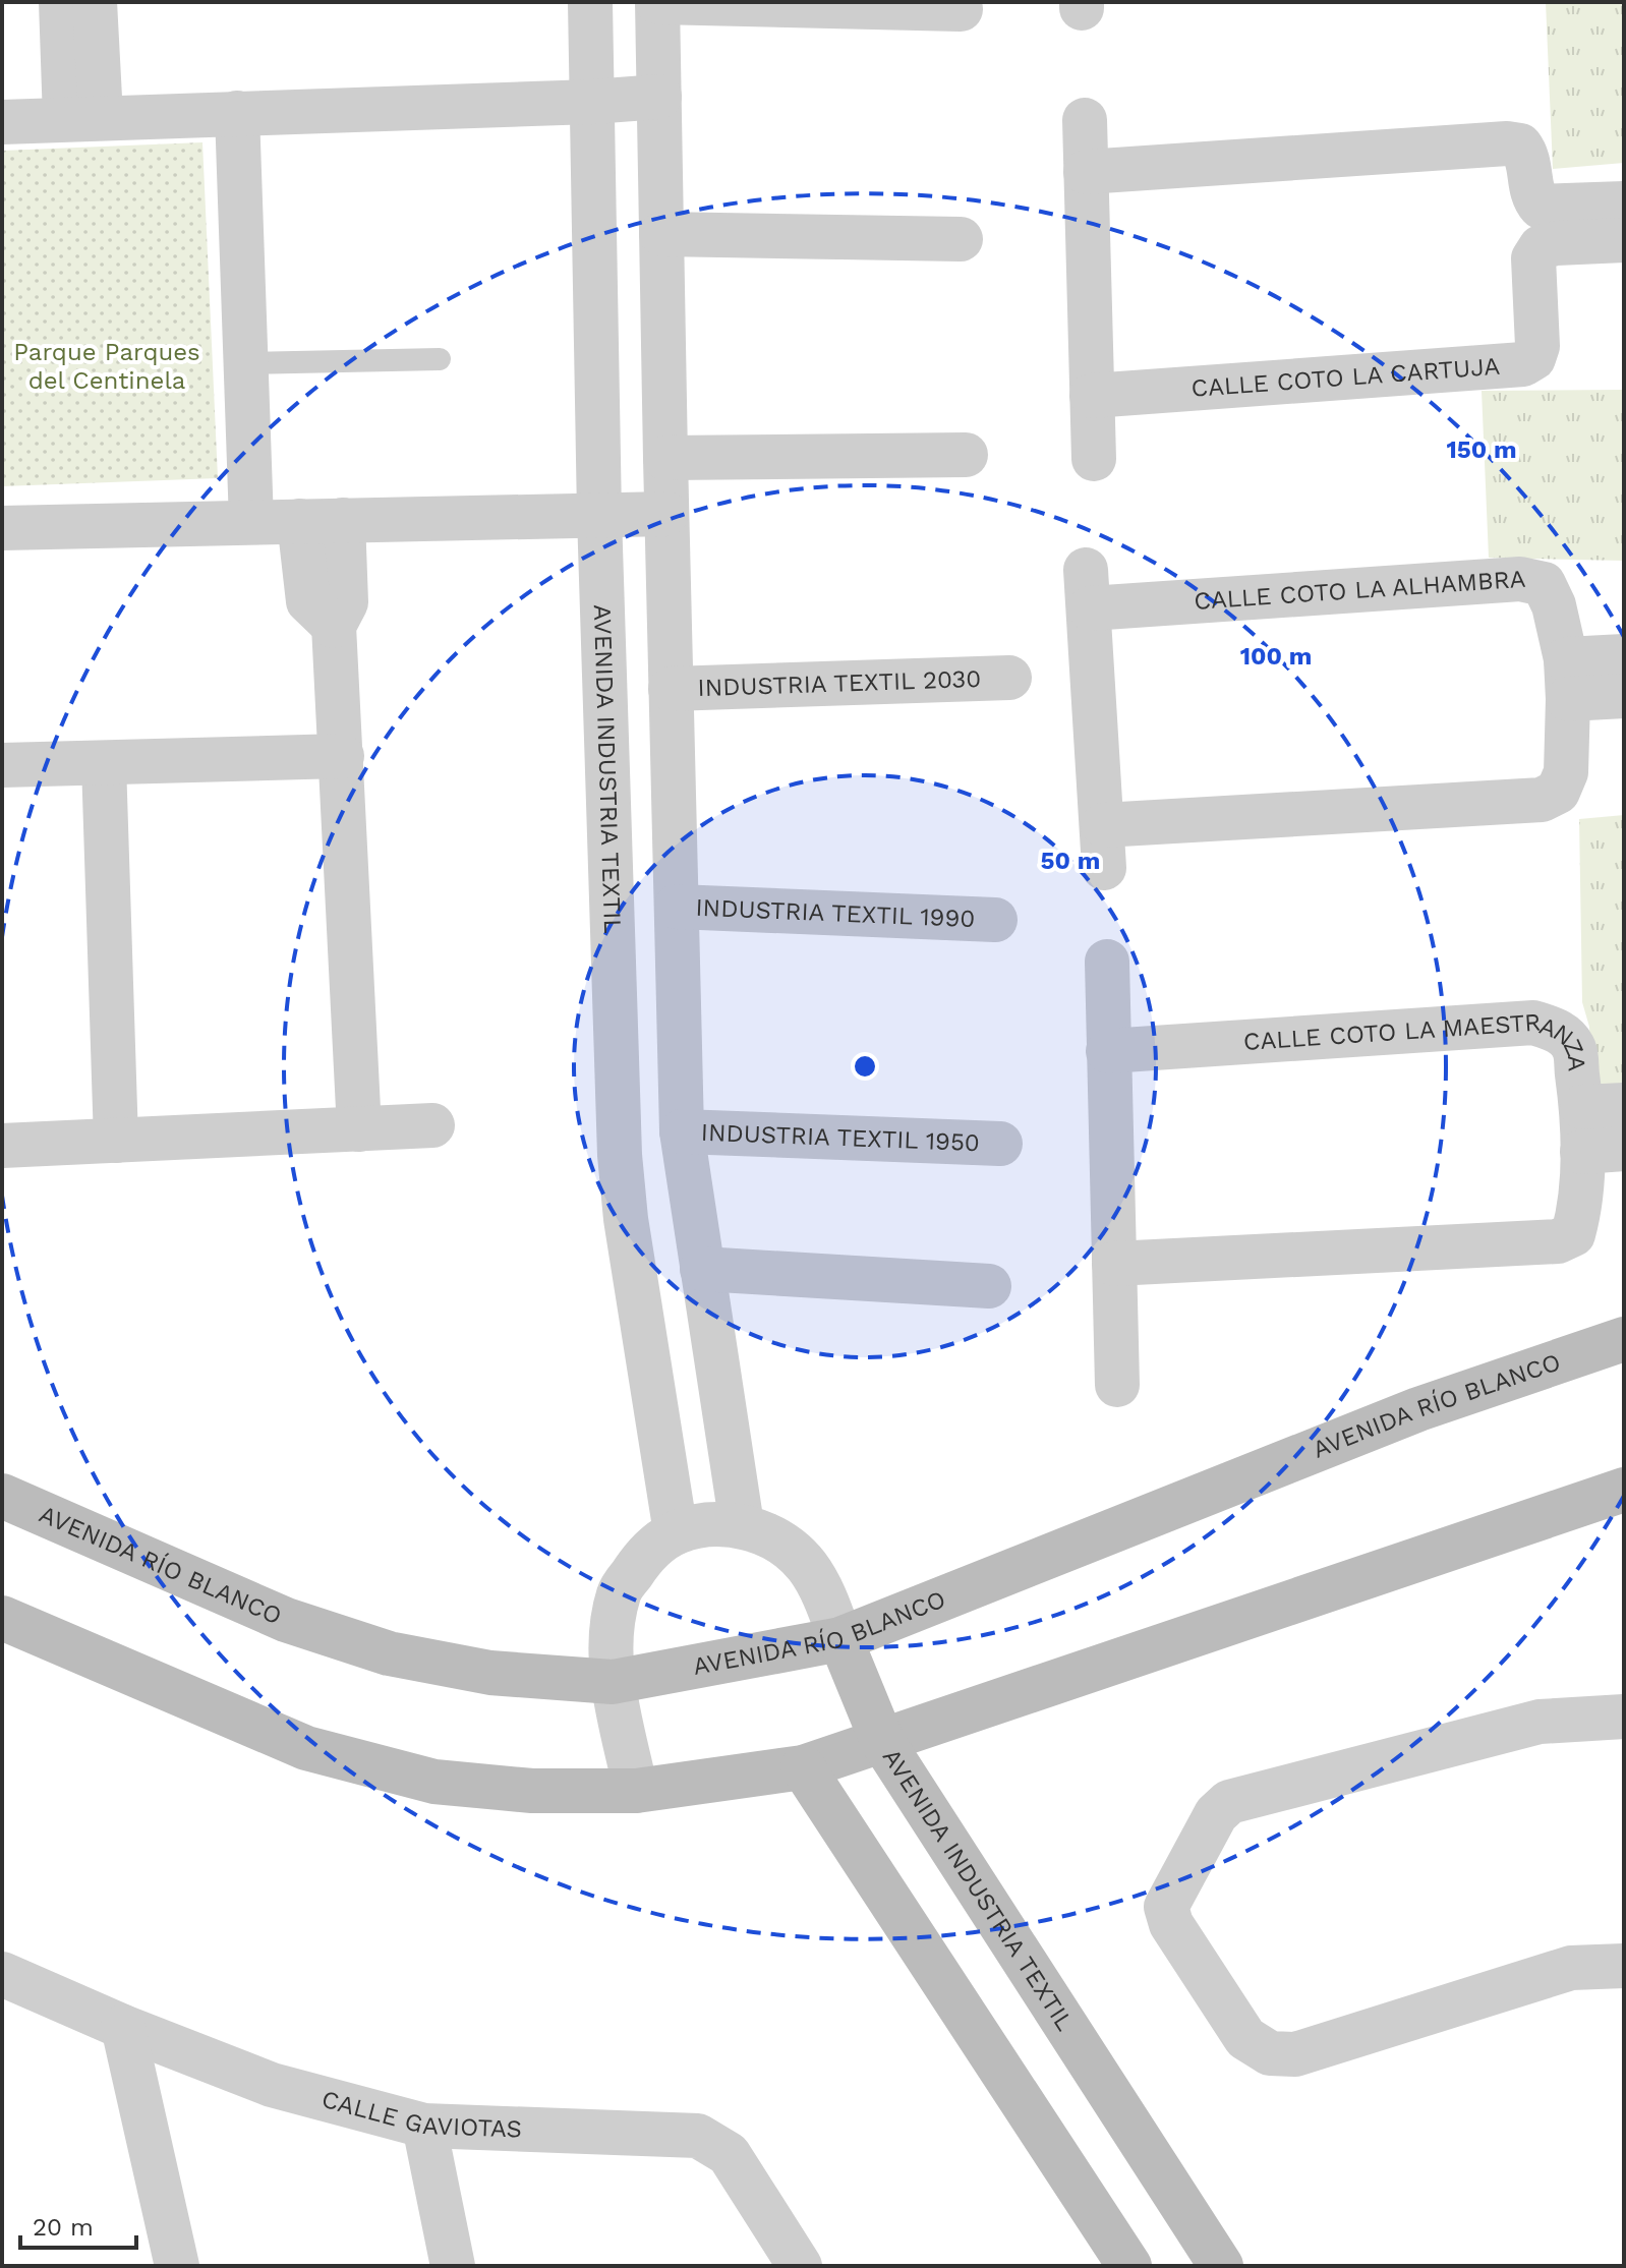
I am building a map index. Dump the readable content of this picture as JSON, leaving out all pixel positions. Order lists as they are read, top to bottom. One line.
{"streets":{"street":["CALLE COTO LA CARTUJA","CALLE COTO LA ALHAMBRA","INDUSTRIA TEXTIL 2030","AVENIDA INDUSTRIA TEXTIL","INDUSTRIA TEXTIL 1990","CALLE COTO LA MAESTRANZA","INDUSTRIA TEXTIL 1950","AVENIDA RÍO BLANCO","CALLE GAVIOTAS"]},"crossings":[["AVENIDA INDUSTRIA TEXTIL","AVENIDA RÍO BLANCO"]],"parks":["Parque Parques del Centinela"],"scale_bar":"20 m","rings":["150 m","100 m","50 m"]}
